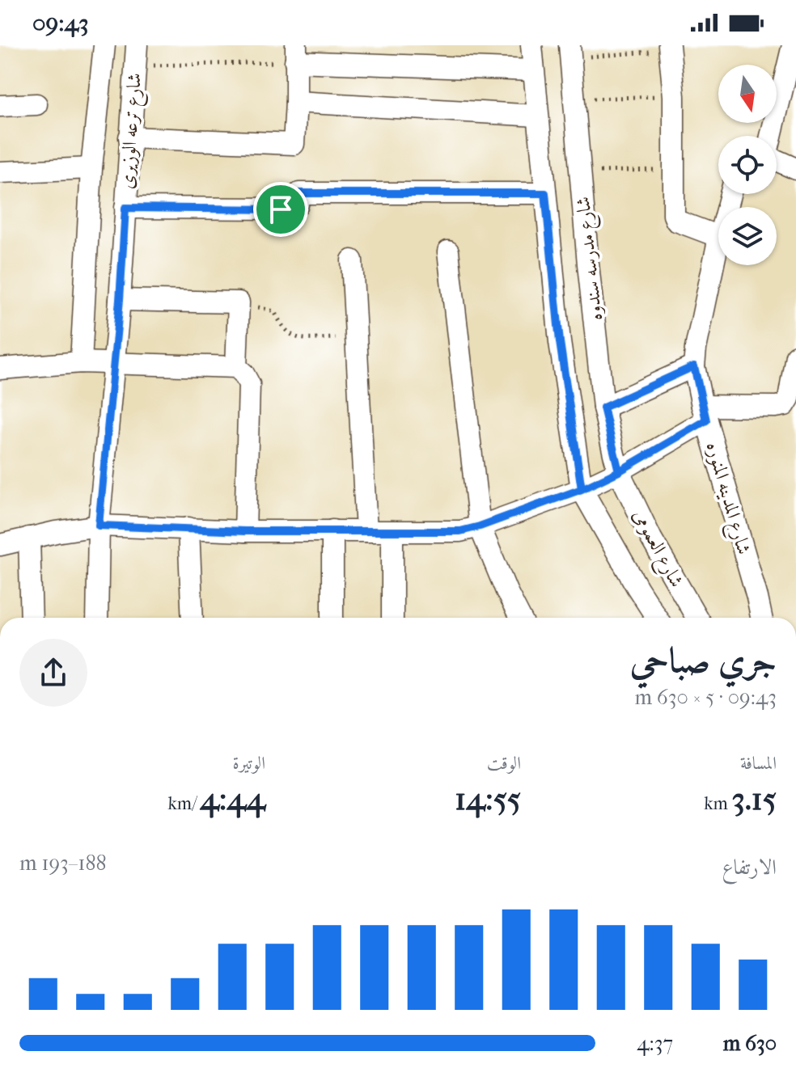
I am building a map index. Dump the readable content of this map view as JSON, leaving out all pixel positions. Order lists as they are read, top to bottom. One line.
{"streets":{"street":["شارع ترعه الوزيرى","شارع مدرسه سندوه","شارع المدينه المنوره","شارع العمومى"]},"crossings":[["شارع مدرسه سندوه","شارع العمومى"]],"north":"bottom","page":{"status":"09:43","heading":["جري صباحي","09:43 · 5 × 630 m"],"stats":[["المسافة","3.15 km"],["الوقت","14:55"],["الوتيرة","4:44 /km"]],"chart":["الارتفاع","188–193 m"],"list":[{"name":"630 m","note":"4:37"}]}}
